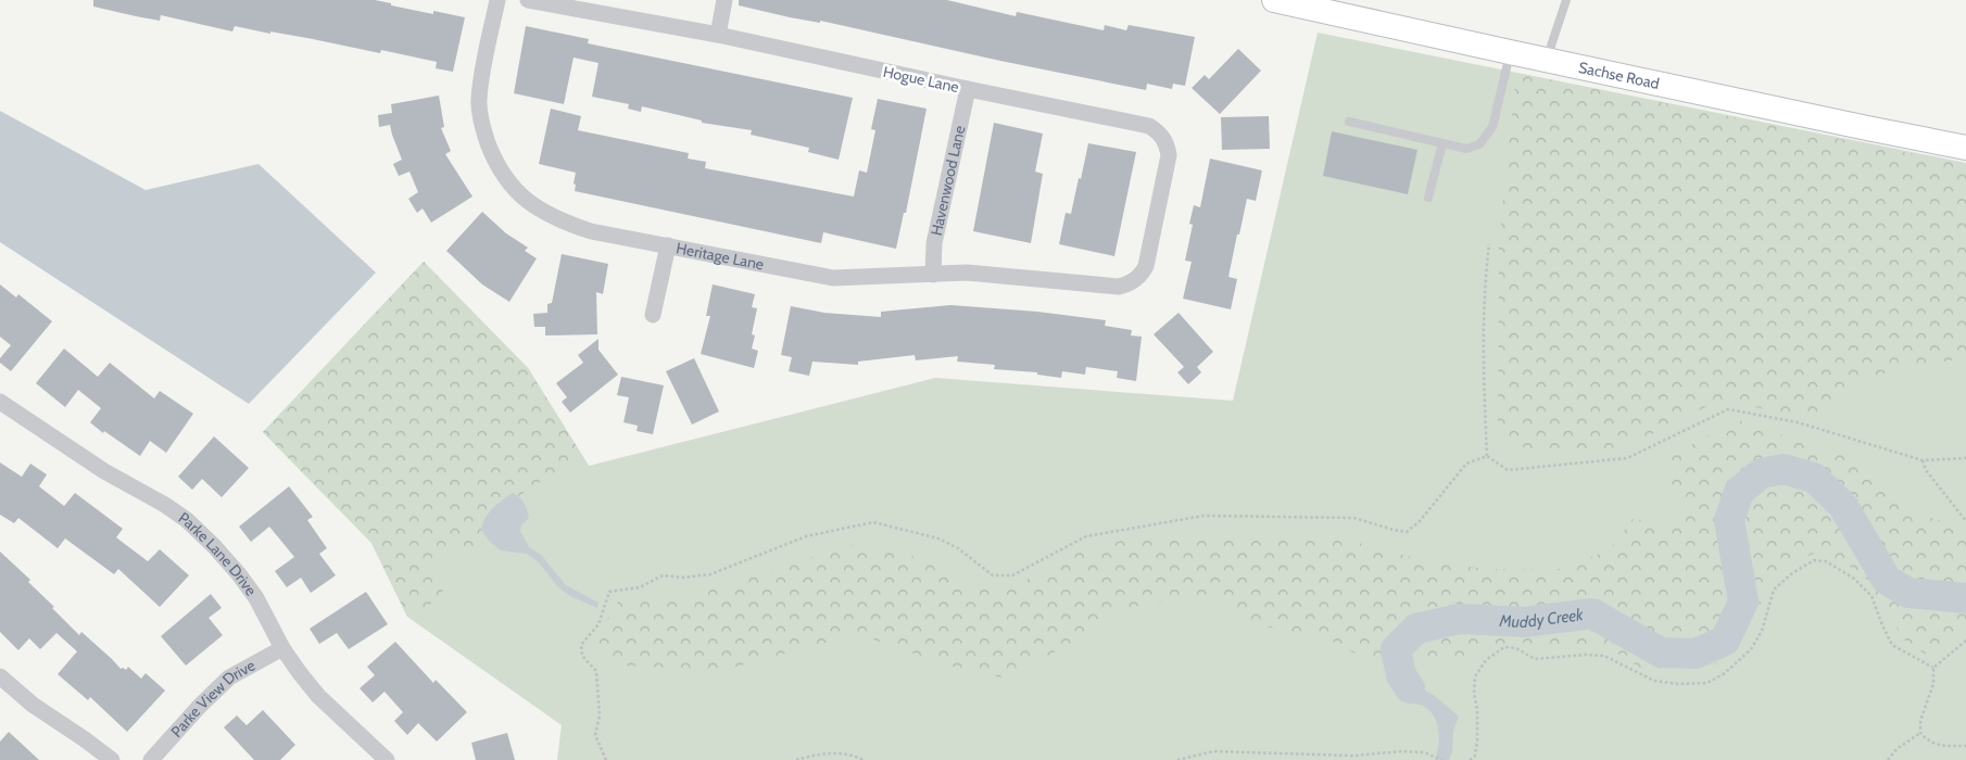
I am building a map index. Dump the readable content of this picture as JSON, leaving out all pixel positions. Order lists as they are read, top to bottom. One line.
{"streets":{"main road":["Sachse Road"],"street":["Hogue Lane","Havenwood Lane","Heritage Lane","Parke Lane Drive","Parke View Drive"]},"crossings":[["Hogue Lane","Havenwood Lane"],["Hogue Lane","Heritage Lane"],["Havenwood Lane","Heritage Lane"],["Parke Lane Drive","Parke View Drive"]],"water":["Muddy Creek"]}
